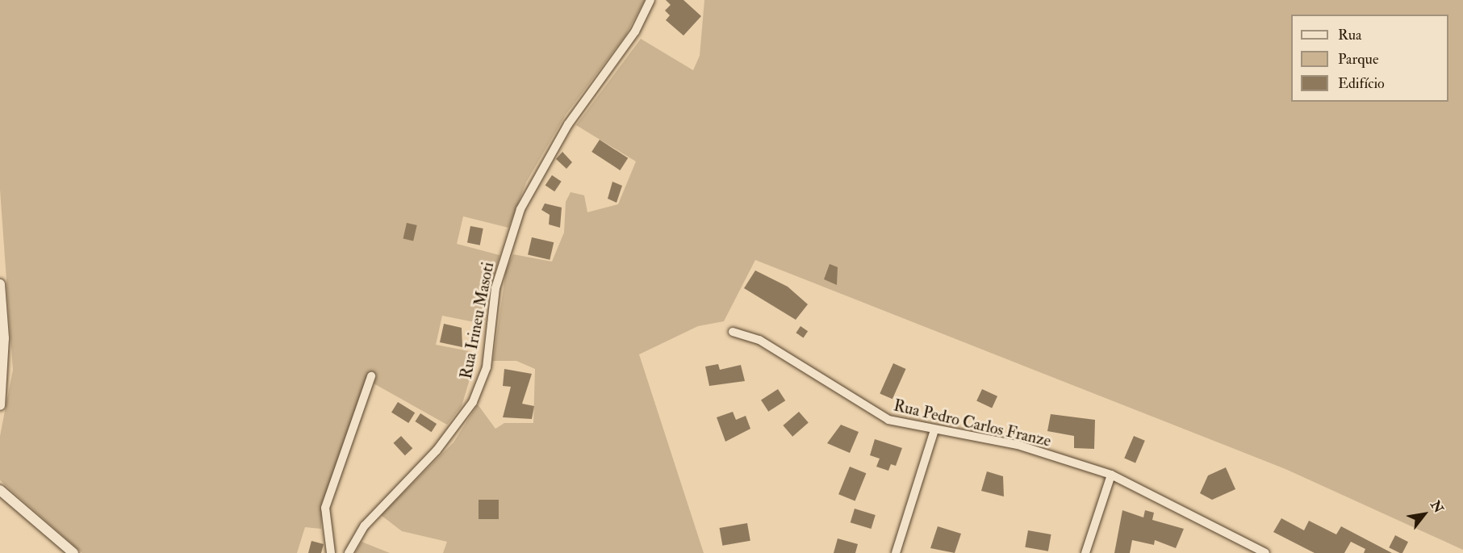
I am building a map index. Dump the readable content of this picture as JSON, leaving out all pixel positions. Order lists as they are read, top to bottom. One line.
{"streets":{"street":["Rua Irineu Masoti","Rua Pedro Carlos Franze"]},"legend":["Rua","Parque","Edifício"],"north":"top right"}
